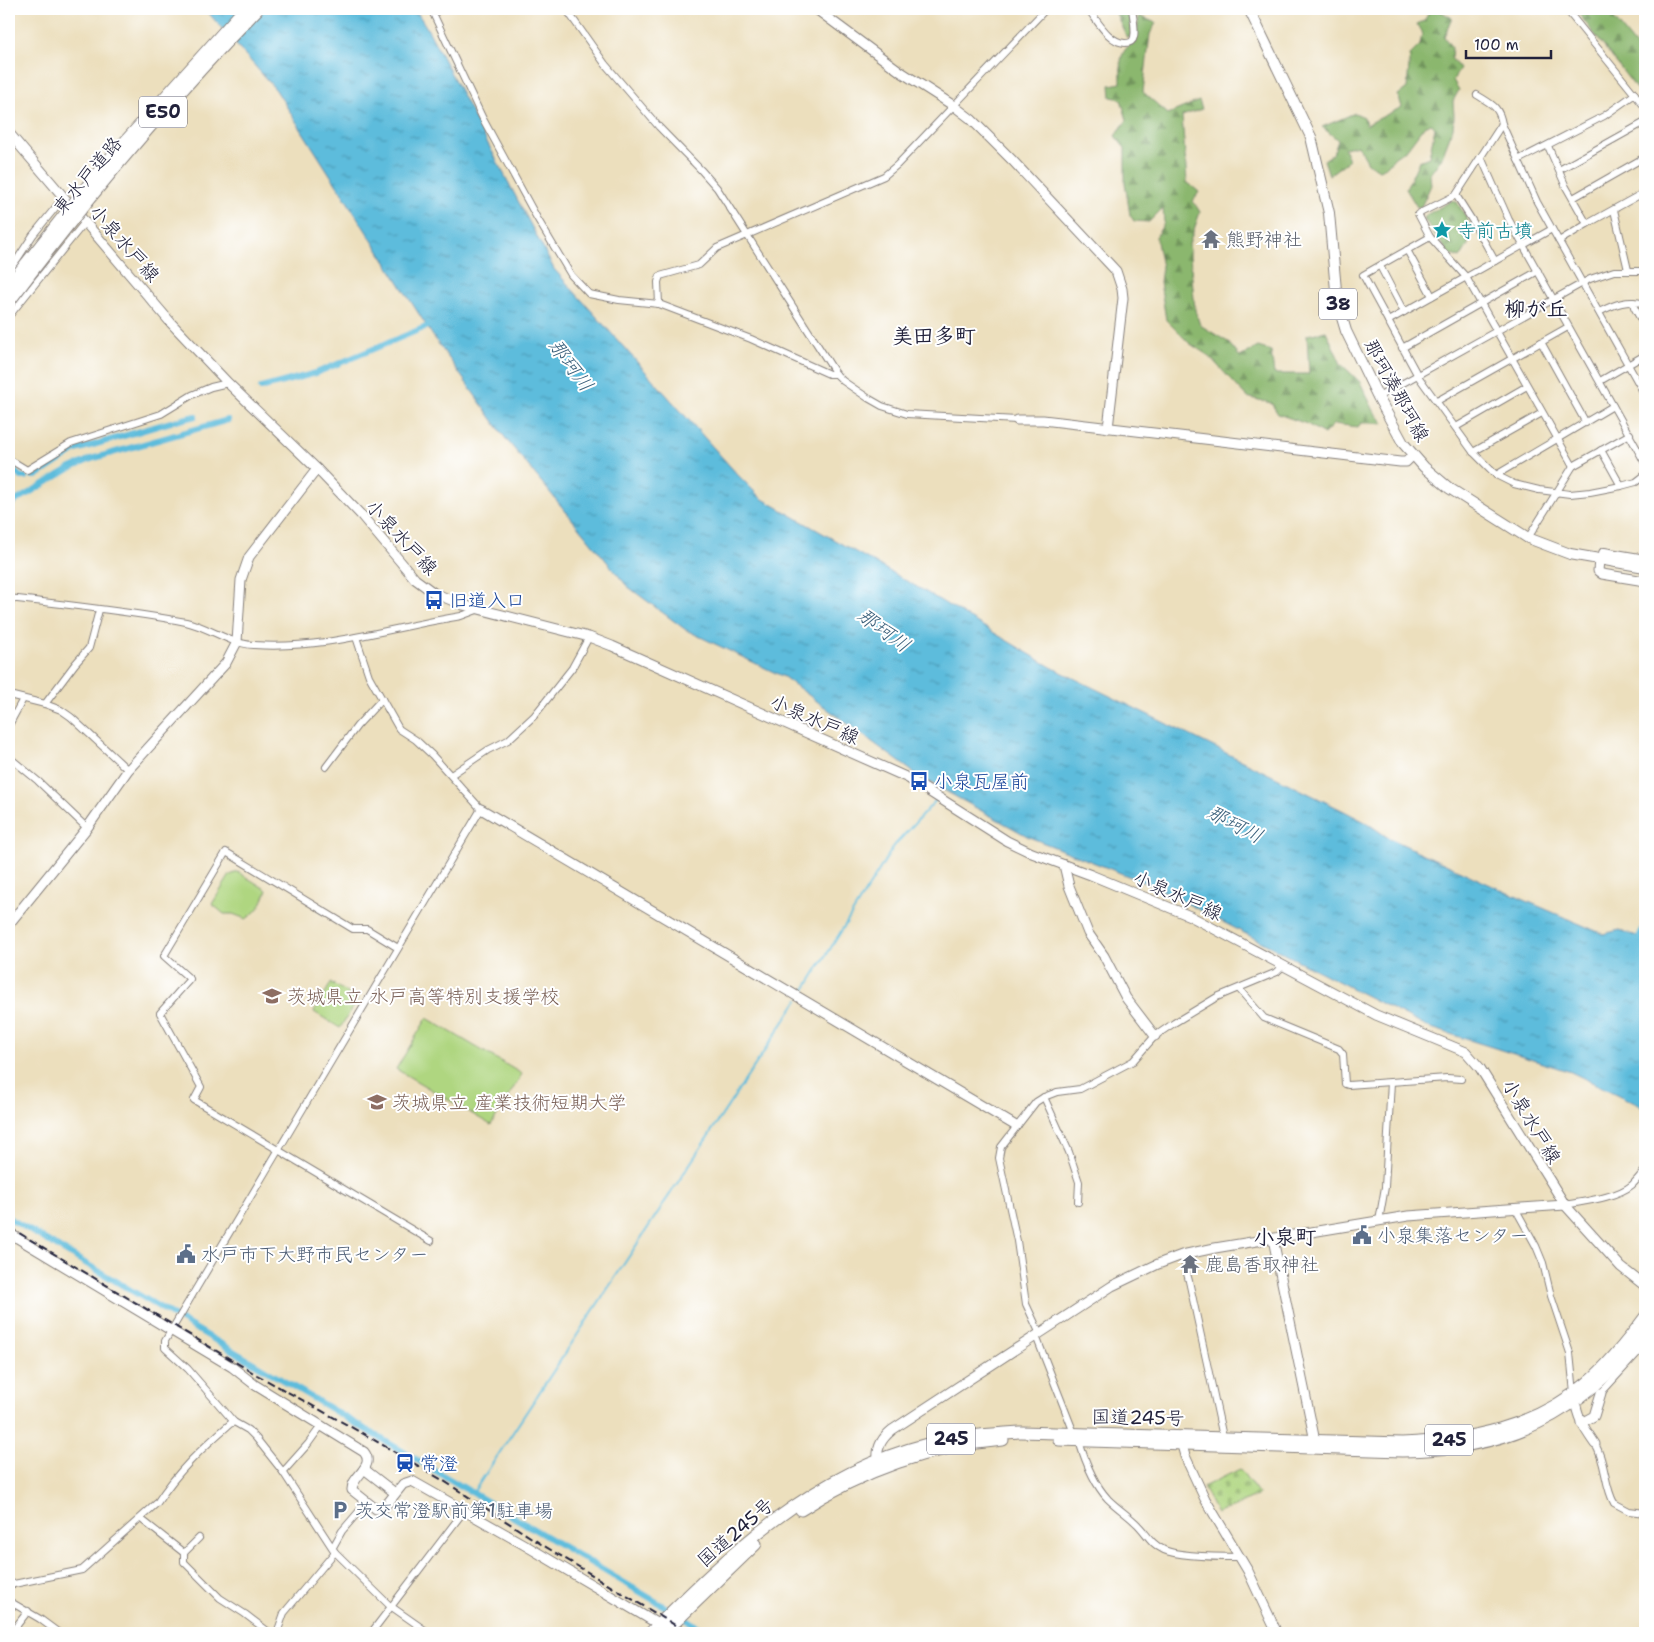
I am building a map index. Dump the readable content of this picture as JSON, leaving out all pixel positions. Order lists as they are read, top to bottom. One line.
{"streets":{"highway":["E50","東水戸道路","国道245号","245"],"main road":["38","那珂湊那珂線"],"street":["小泉水戸線"]},"districts":["柳が丘","美田多町","小泉町"],"water":["那珂川"],"places":{"place":["寺前古墳"],"temple":["熊野神社","鹿島香取神社"],"bus stop":["旧道入口","小泉瓦屋前"],"school or university":["茨城県立 水戸高等特別支援学校","茨城県立 産業技術短期大学"],"public building":["小泉集落センター","水戸市下大野市民センター"],"station":["常澄"],"parking":["茨交常澄駅前第1駐車場"]},"scale_bar":"100 m"}
